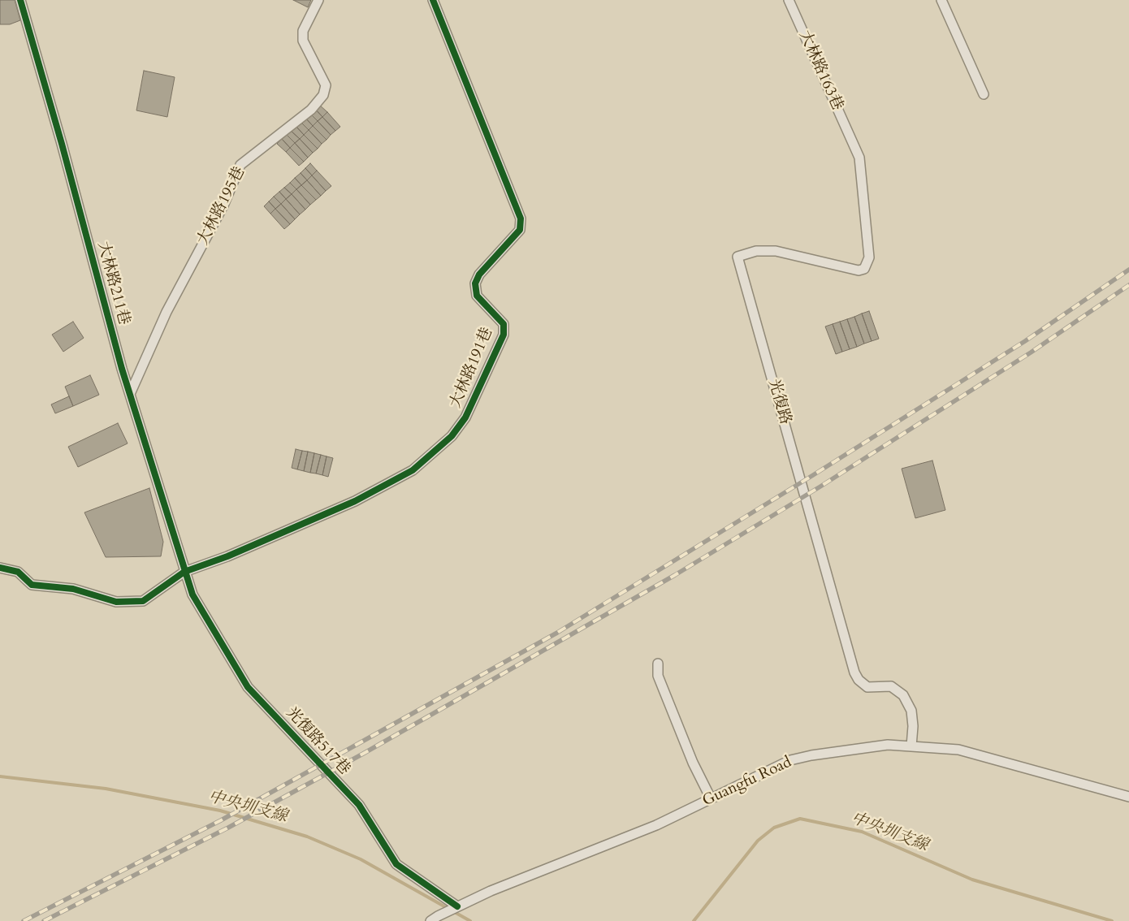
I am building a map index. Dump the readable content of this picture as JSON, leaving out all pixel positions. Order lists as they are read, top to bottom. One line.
{"streets":{"street":["大林路163巷","大林路195巷","大林路211巷","大林路191巷","光復路","光復路517巷","Guangfu Road"]},"crossings":[["大林路163巷","光復路"],["大林路195巷","大林路211巷"],["大林路211巷","大林路191巷"],["大林路211巷","光復路517巷"],["大林路191巷","光復路517巷"],["光復路","Guangfu Road"],["光復路517巷","Guangfu Road"]],"water":["中央圳支線"]}
